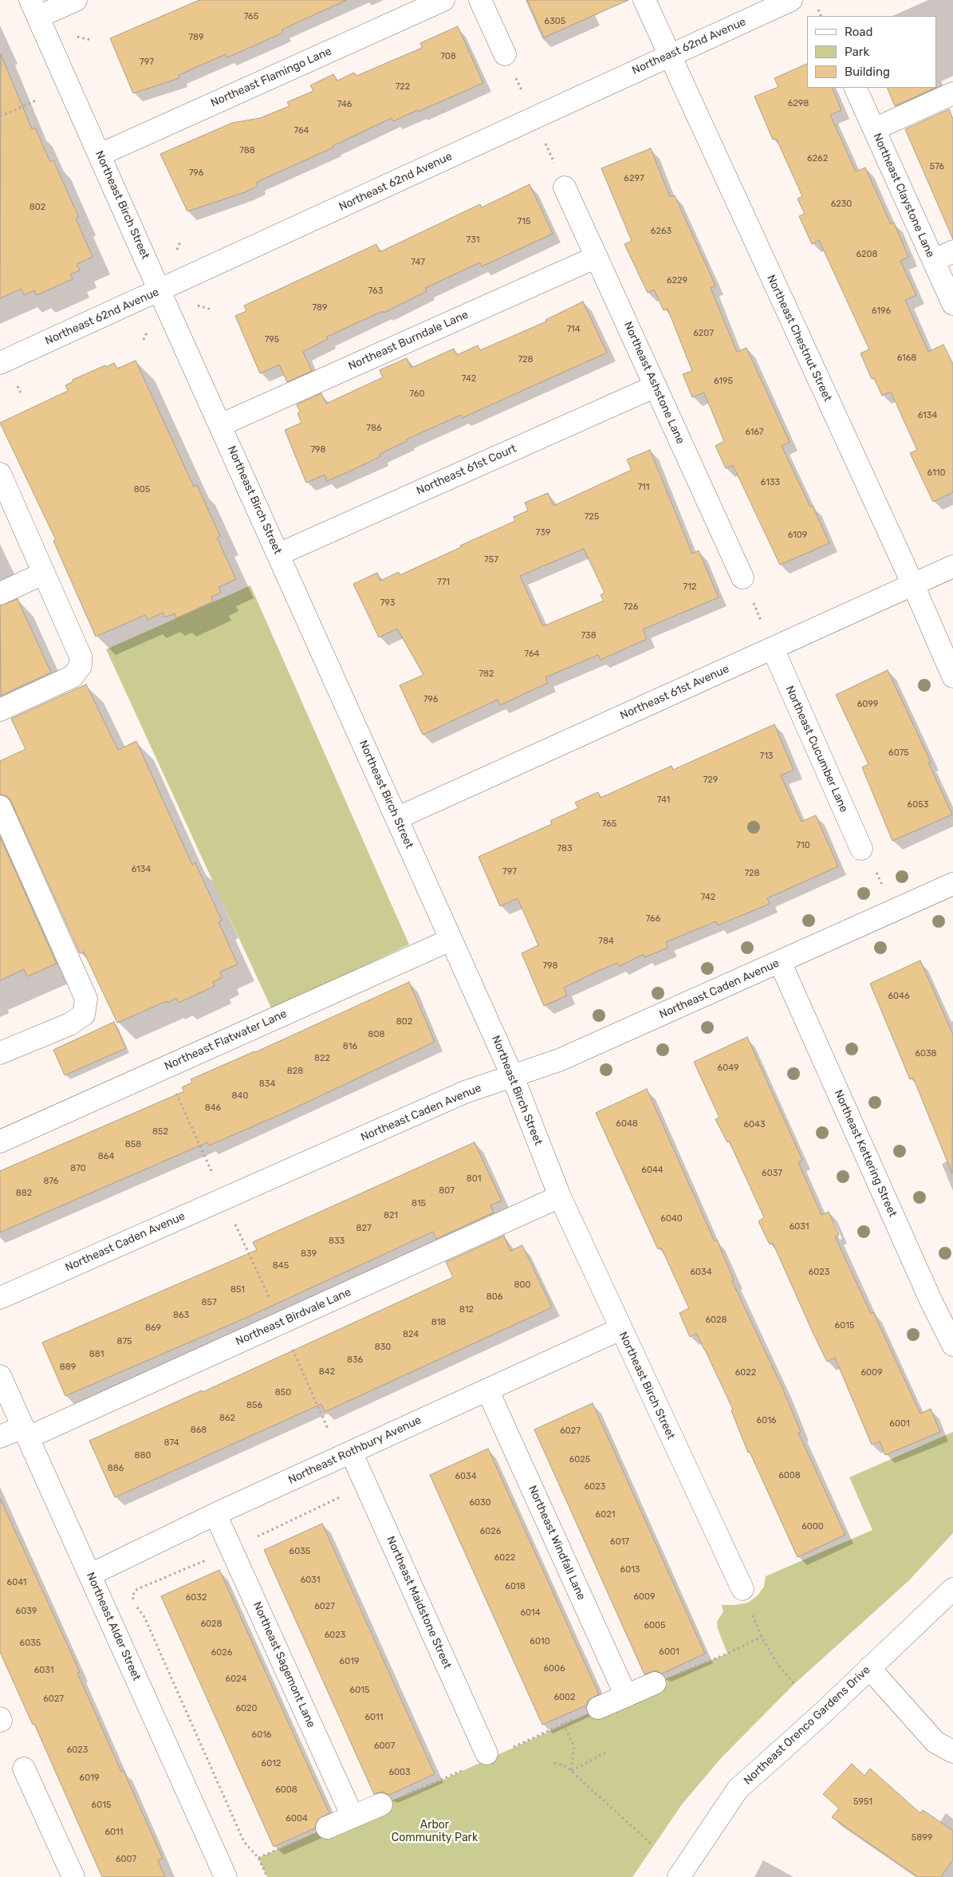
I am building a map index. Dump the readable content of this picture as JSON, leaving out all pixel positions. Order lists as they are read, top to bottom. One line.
{"streets":{"street":["Northeast 62nd Avenue","Northeast Flamingo Lane","Northeast Claystone Lane","Northeast Birch Street","Northeast Chestnut Street","Northeast Burndale Lane","Northeast Ashstone Lane","Northeast 61st Court","Northeast 61st Avenue","Northeast Cucumber Lane","Northeast Caden Avenue","Northeast Flatwater Lane","Northeast Kettering Street","Northeast Birdvale Lane","Northeast Rothbury Avenue","Northeast Windfall Lane","Northeast Maidstone Street","Northeast Alder Street","Northeast Sagemont Lane","Northeast Orenco Gardens Drive"]},"crossings":[["Northeast 62nd Avenue","Northeast Birch Street"],["Northeast 62nd Avenue","Northeast Chestnut Street"],["Northeast Flamingo Lane","Northeast Birch Street"],["Northeast Birch Street","Northeast Burndale Lane"],["Northeast Birch Street","Northeast 61st Court"],["Northeast Birch Street","Northeast 61st Avenue"],["Northeast Birch Street","Northeast Caden Avenue"],["Northeast Birch Street","Northeast Flatwater Lane"],["Northeast Birch Street","Northeast Birdvale Lane"],["Northeast Birch Street","Northeast Rothbury Avenue"],["Northeast Chestnut Street","Northeast 61st Avenue"],["Northeast Burndale Lane","Northeast Ashstone Lane"],["Northeast Ashstone Lane","Northeast 61st Court"],["Northeast 61st Avenue","Northeast Cucumber Lane"],["Northeast Caden Avenue","Northeast Kettering Street"],["Northeast Birdvale Lane","Northeast Alder Street"],["Northeast Rothbury Avenue","Northeast Windfall Lane"],["Northeast Rothbury Avenue","Northeast Maidstone Street"],["Northeast Rothbury Avenue","Northeast Alder Street"],["Northeast Rothbury Avenue","Northeast Sagemont Lane"]],"parks":["Arbor Community Park"],"house_numbers":["765","6305","789","708","797","722","6298","746","764","788","6262","576","796","6297","6230","802","715","6263","731","6208","747","6229","763","789","6196","714","6207","795","6168","728","742","6195","760","6134","786","6167","798","6110","6133","711","805","725","739","6109","757","771","712","793","726","738","764","782","796","6099","6075","713","729","741","6053","765","710","783","6134","797","728","742","766","784","798","6046","802","808","816","6038","822","6049","828","834","840","846","6048","6043","852","858","864","870","6044","6037","801","876","807","882","815","821","6040","6031","827","833","839","845","6034","6023","800","851","806","857","812","863","6028","818","6015","869","824","875","830","881","836","889","842","6022","6009","850","856","862","6016","6001","868","6027","874","880","6025","886","6008","6034","6023","6030","6021","6000","6026","6017","6035","6022","6013","6031","6041","6018","6009","6032","6027","6039","6014","6028","6005","6023","6010","6035","6001","6026","6019","6006","6031","6024","6015","6002","6027","6020","6011","6016","6007","6023","6012","6003","6019","6008","5951","6015","6004","6011","5899","6007"],"legend":["Road","Park","Building"]}
